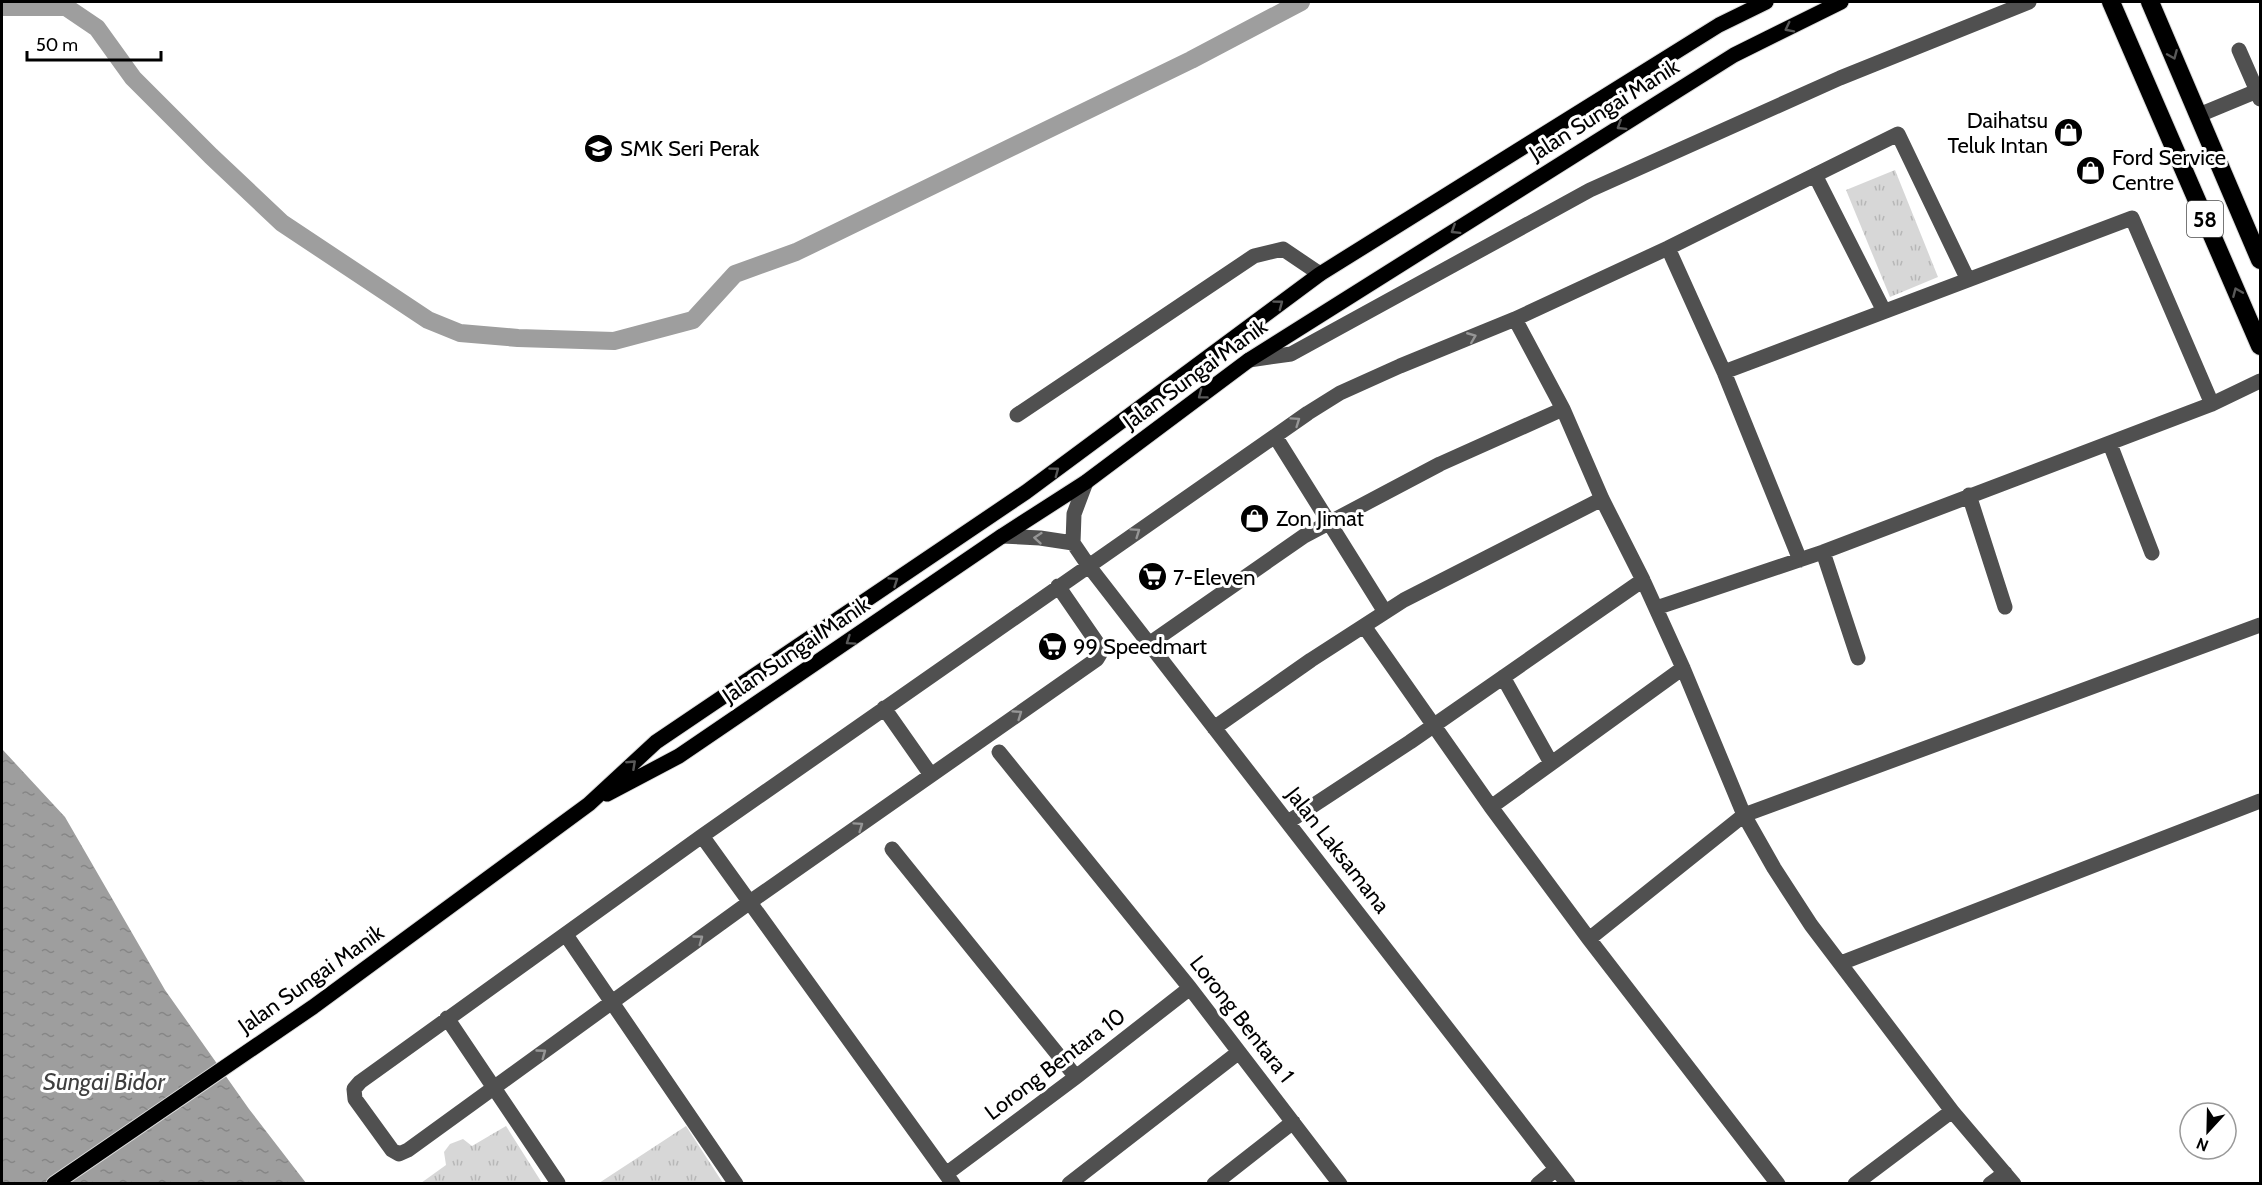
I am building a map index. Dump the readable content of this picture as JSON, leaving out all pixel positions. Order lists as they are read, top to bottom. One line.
{"streets":{"highway":["58"],"main road":["Jalan Sungai Manik"],"street":["Jalan Laksamana","Lorong Bentara 1","Lorong Bentara 10"]},"crossings":[["Lorong Bentara 1","Lorong Bentara 10"]],"water":["Sungai Bidor"],"places":{"shop":["Daihatsu Teluk Intan","Ford Service Centre","Zon Jimat"],"school or university":["SMK Seri Perak"],"supermarket":["7-Eleven","99 Speedmart"]},"scale_bar":"50 m","north":"bottom"}
